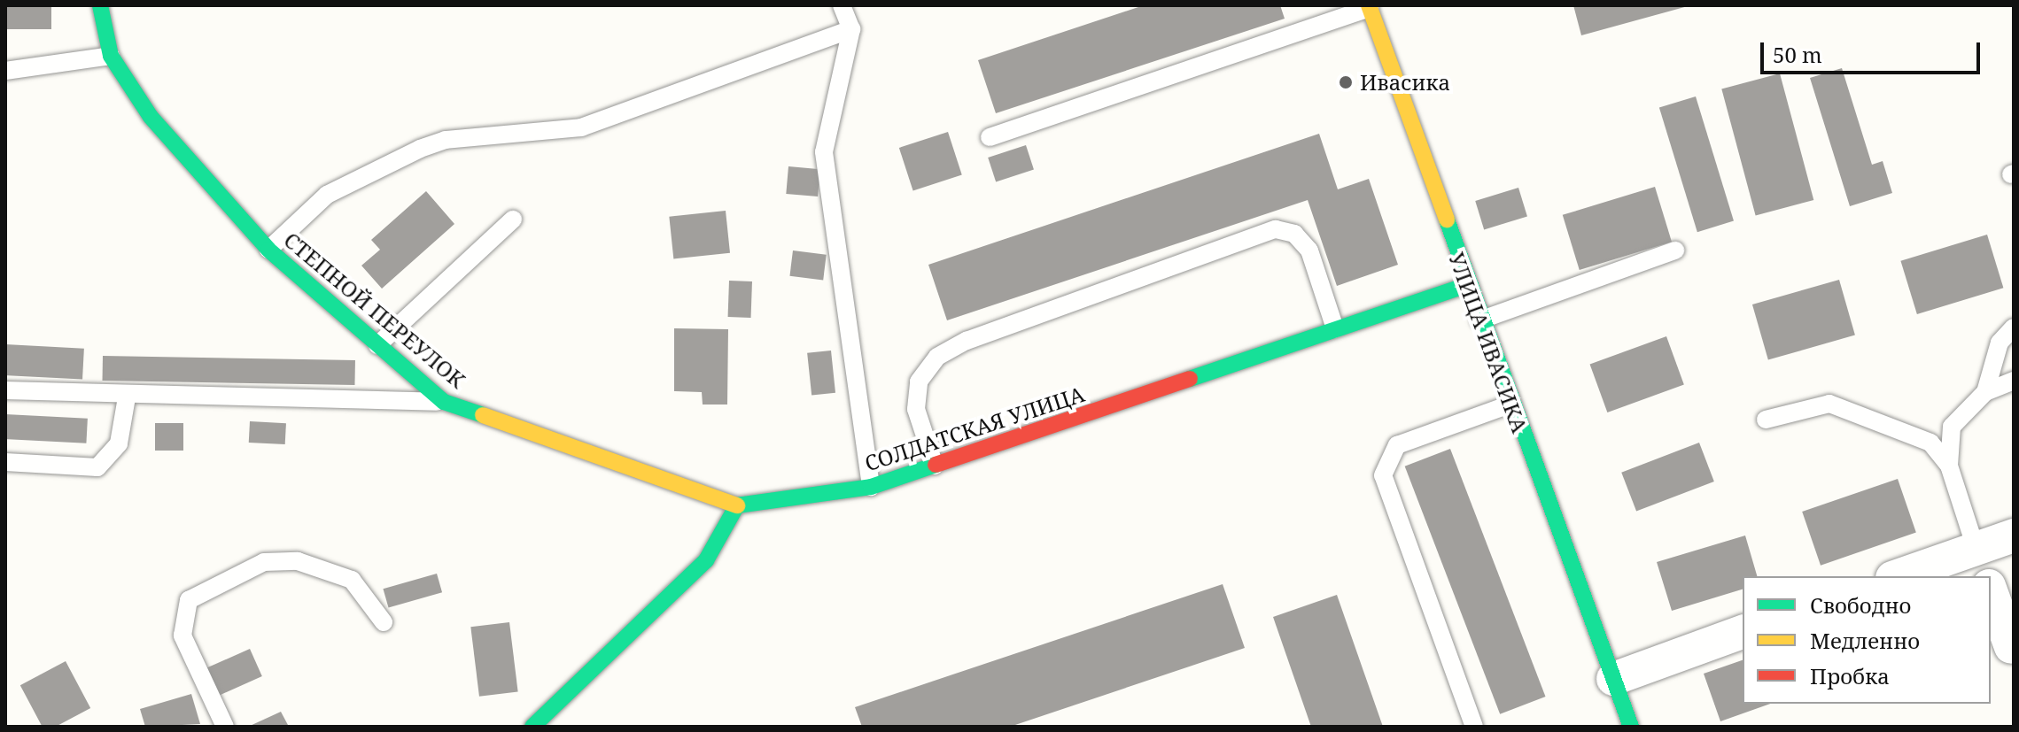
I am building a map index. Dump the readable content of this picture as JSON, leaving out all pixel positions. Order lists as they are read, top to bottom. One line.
{"streets":{"street":["СТЕПНОЙ ПЕРЕУЛОК","УЛИЦА ИВАСИКА","СОЛДАТСКАЯ УЛИЦА"]},"crossings":[["СТЕПНОЙ ПЕРЕУЛОК","СОЛДАТСКАЯ УЛИЦА"],["УЛИЦА ИВАСИКА","СОЛДАТСКАЯ УЛИЦА"]],"places":["Ивасика"],"legend":["Свободно","Медленно","Пробка"],"scale_bar":"50 m"}
